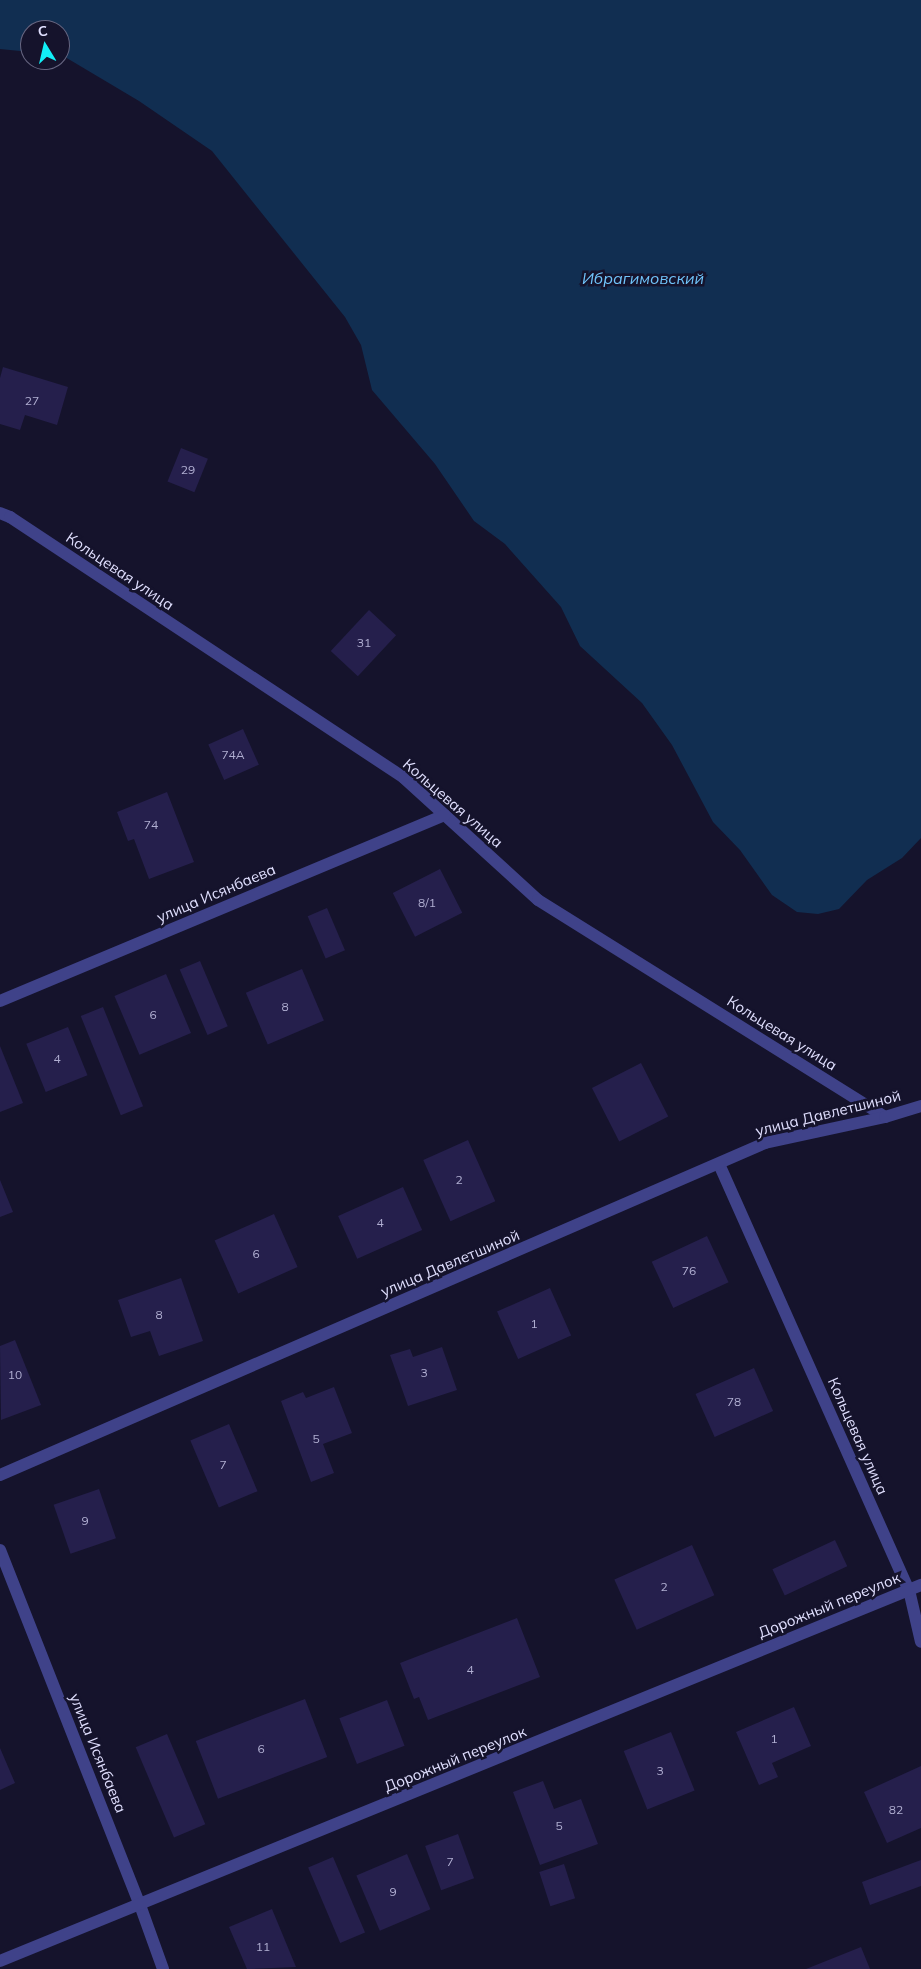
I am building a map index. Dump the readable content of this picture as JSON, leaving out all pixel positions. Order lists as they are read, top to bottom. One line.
{"streets":{"street":["Кольцевая улица","улица Исянбаева","улица Давлетшиной","Дорожный переулок"]},"crossings":[["Кольцевая улица","улица Исянбаева"],["Кольцевая улица","улица Давлетшиной"],["Кольцевая улица","Дорожный переулок"],["улица Исянбаева","Дорожный переулок"]],"water":["Ибрагимовский"],"house_numbers":["27","29","31","74А","74","8/1","8","6","4","2","4","6","76","8","1","3","10","78","5","7","9","2","4","1","6","3","82","5","7","9","11"],"north":"top"}
